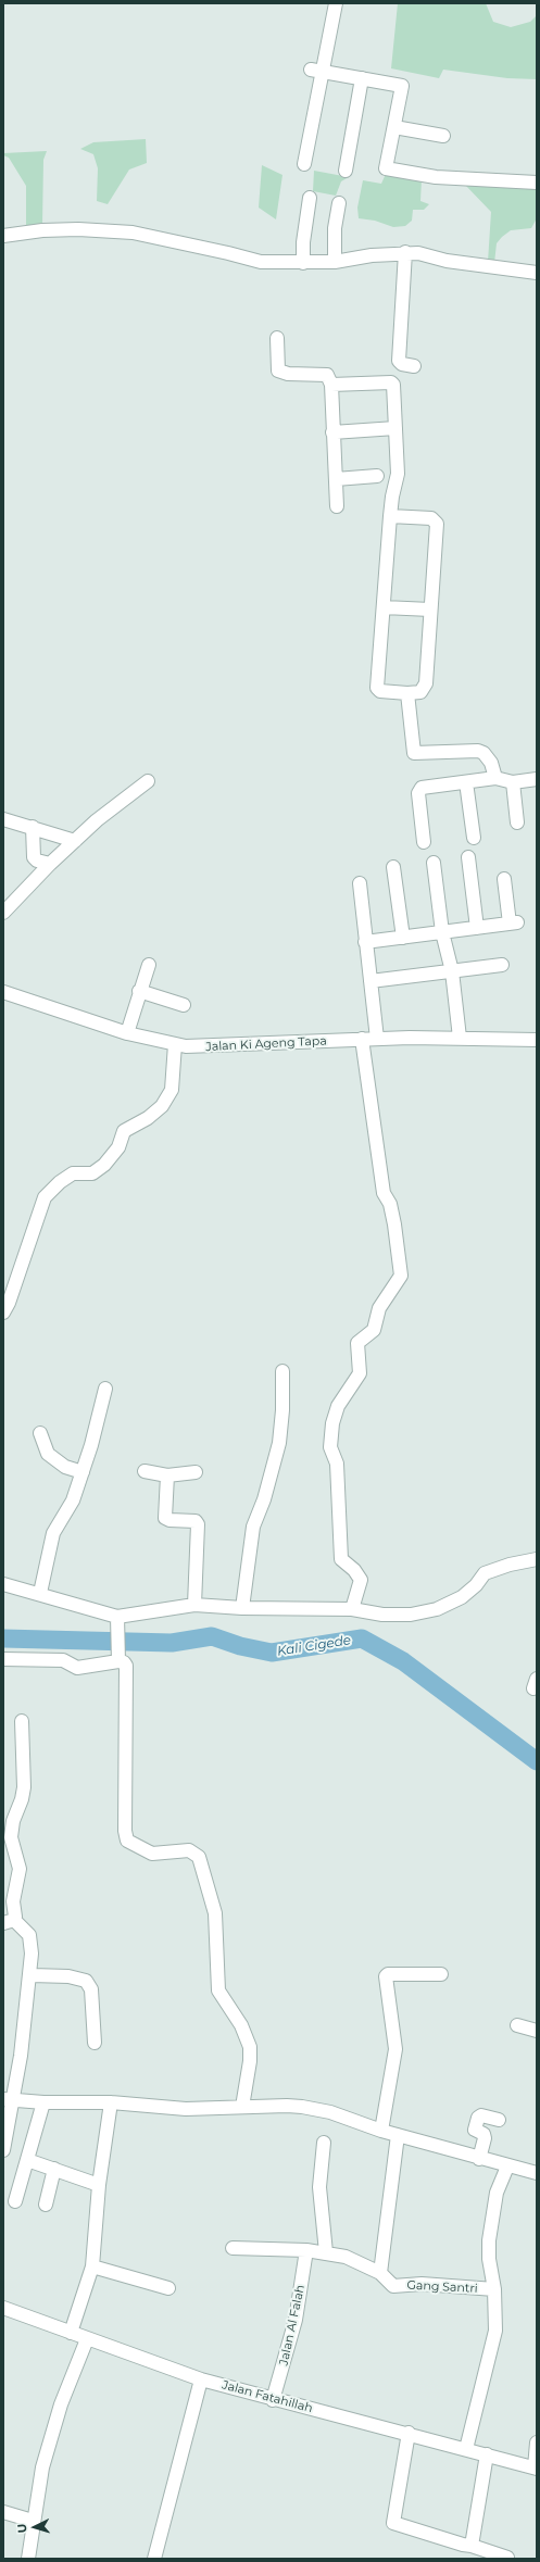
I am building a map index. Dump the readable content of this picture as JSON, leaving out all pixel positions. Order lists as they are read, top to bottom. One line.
{"streets":{"street":["Jalan Ki Ageng Tapa","Gang Santri","Jalan Al Falah","Jalan Fatahillah"]},"crossings":[["Jalan Al Falah","Jalan Fatahillah"]],"water":["Kali Cigede"],"north":"left"}
